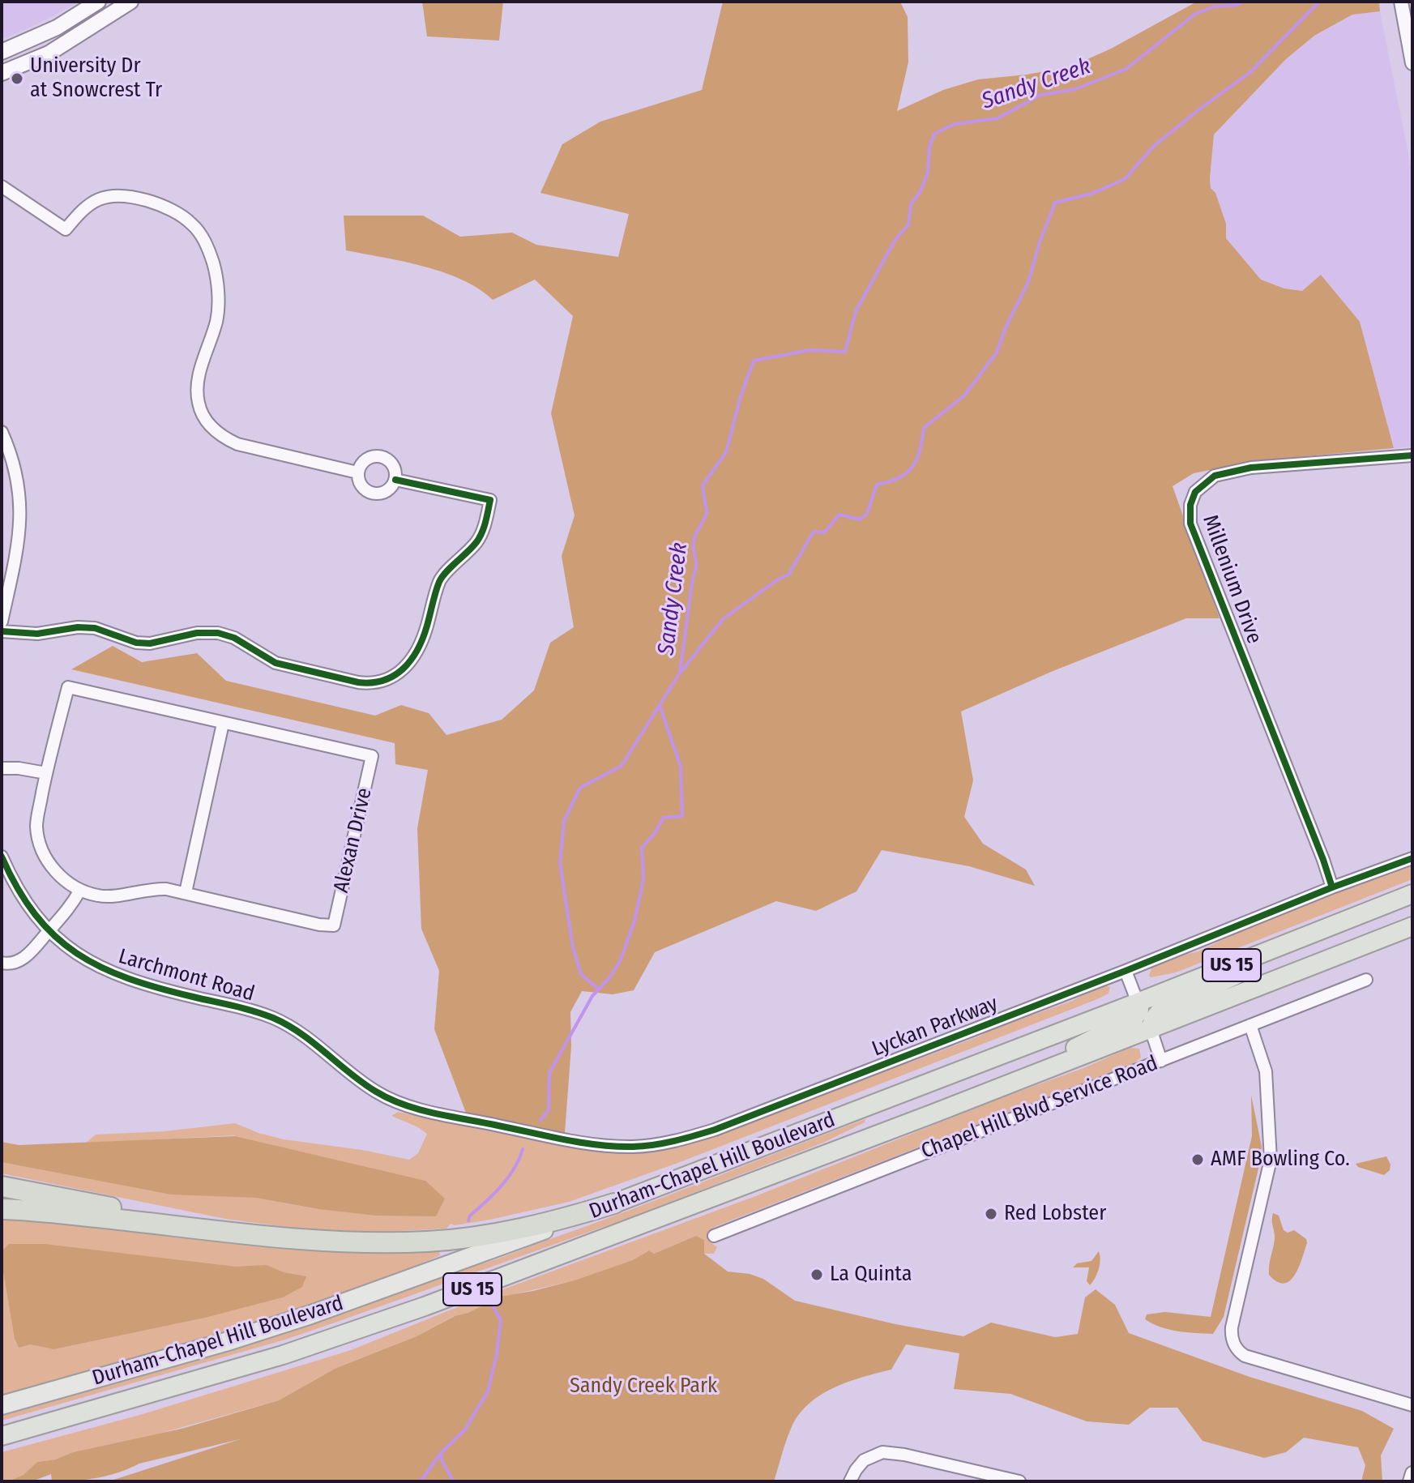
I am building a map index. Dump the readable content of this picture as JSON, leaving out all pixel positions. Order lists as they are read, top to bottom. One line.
{"streets":{"highway":["US 15","Durham-Chapel Hill Boulevard"],"street":["Millenium Drive","Alexan Drive","Larchmont Road","Lyckan Parkway","Chapel Hill Blvd Service Road"]},"crossings":[["Millenium Drive","Lyckan Parkway"],["US 15","Durham-Chapel Hill Boulevard"],["Larchmont Road","Lyckan Parkway"]],"water":["Sandy Creek"],"parks":["Sandy Creek Park"],"places":["University Dr at Snowcrest Tr","AMF Bowling Co.","Red Lobster","La Quinta"]}
